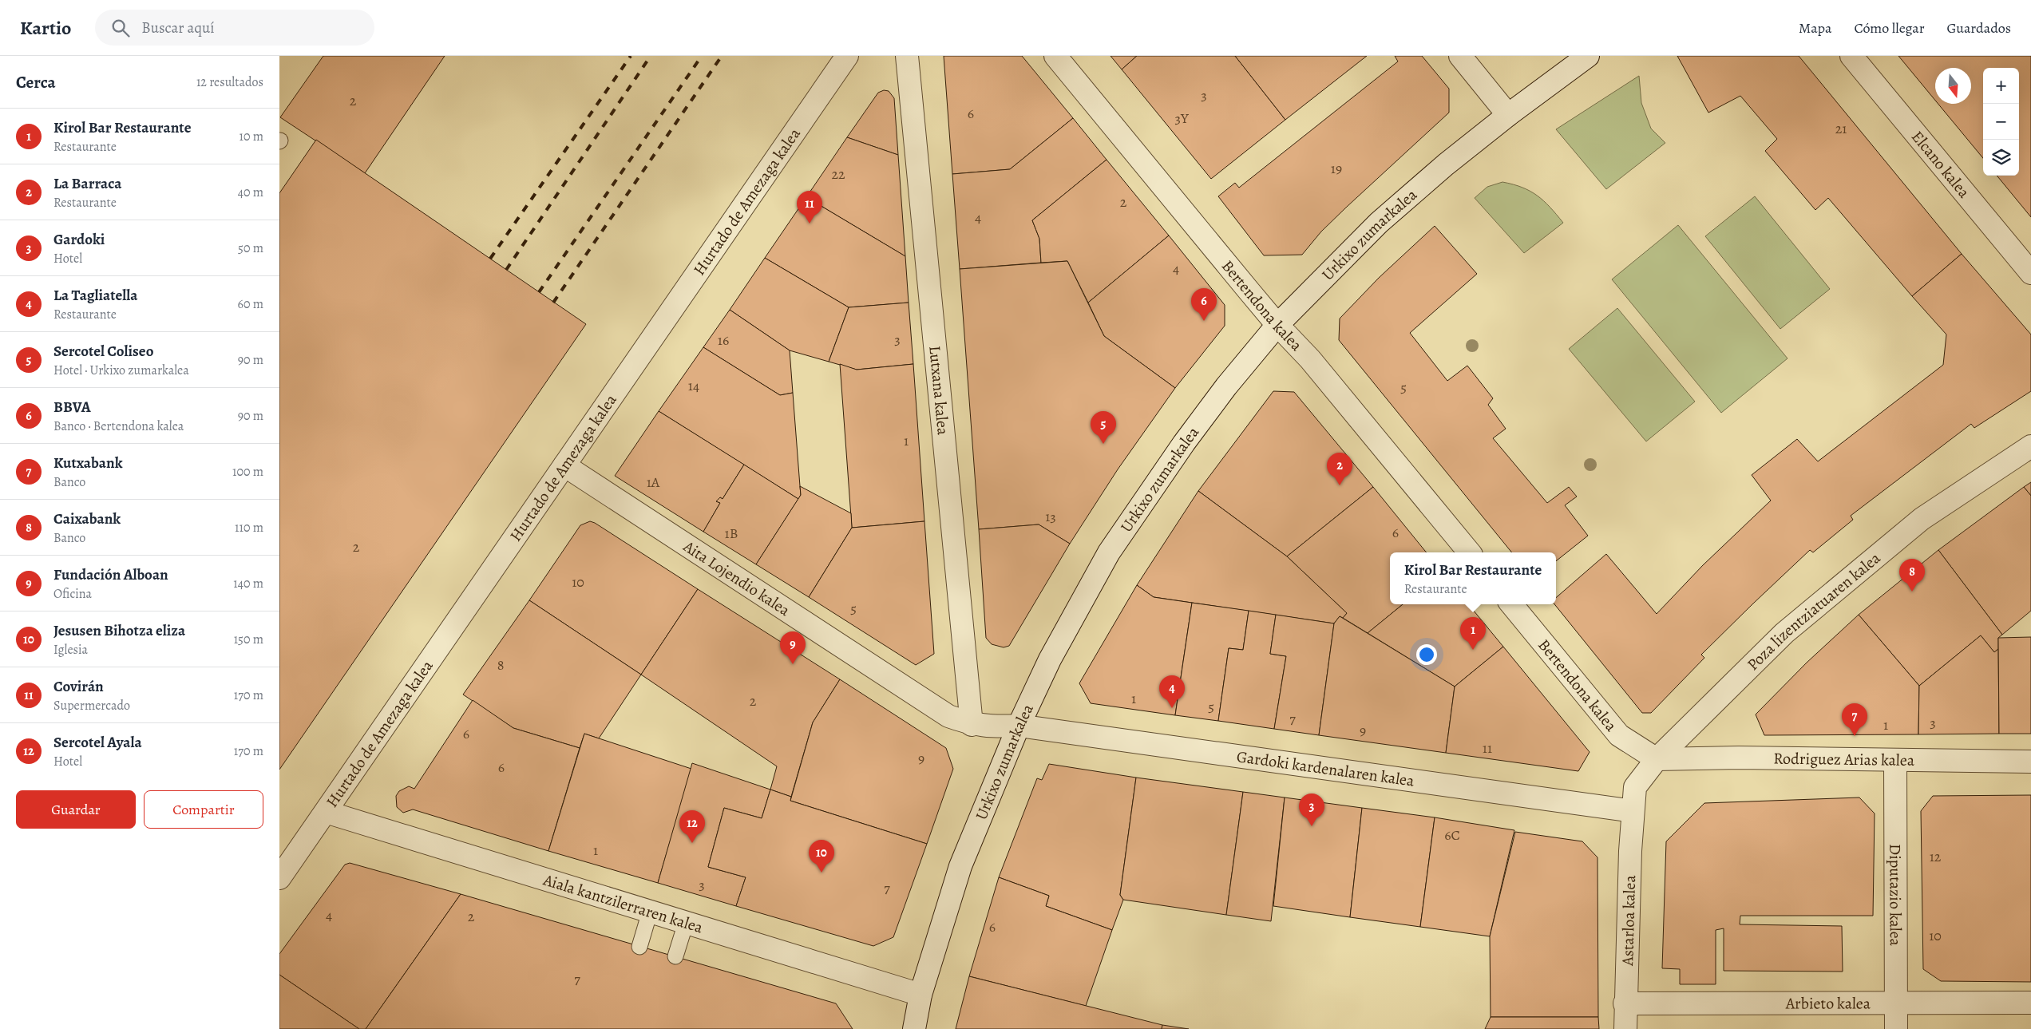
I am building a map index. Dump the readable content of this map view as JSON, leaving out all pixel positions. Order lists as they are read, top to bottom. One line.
{"streets":{"street":["Elcano kalea","Hurtado de Amezaga kalea","Urkixo zumarkalea","Bertendona kalea","Lutxana kalea","Aita Lojendio kalea","Poza lizentziatuaren kalea","Rodriguez Arias kalea","Gardoki kardenalaren kalea","Diputazio kalea","Aiala kantzilerraren kalea","Astarloa kalea","Arbieto kalea"]},"crossings":[["Hurtado de Amezaga kalea","Aita Lojendio kalea"],["Hurtado de Amezaga kalea","Aiala kantzilerraren kalea"],["Urkixo zumarkalea","Bertendona kalea"],["Urkixo zumarkalea","Aita Lojendio kalea"],["Urkixo zumarkalea","Gardoki kardenalaren kalea"],["Urkixo zumarkalea","Aiala kantzilerraren kalea"],["Bertendona kalea","Poza lizentziatuaren kalea"],["Bertendona kalea","Rodriguez Arias kalea"],["Lutxana kalea","Aita Lojendio kalea"],["Aita Lojendio kalea","Gardoki kardenalaren kalea"],["Poza lizentziatuaren kalea","Rodriguez Arias kalea"],["Poza lizentziatuaren kalea","Gardoki kardenalaren kalea"],["Poza lizentziatuaren kalea","Astarloa kalea"],["Rodriguez Arias kalea","Diputazio kalea"],["Gardoki kardenalaren kalea","Astarloa kalea"],["Diputazio kalea","Arbieto kalea"],["Astarloa kalea","Arbieto kalea"]],"house_numbers":["3","2","6","3Y","21","19","22","2","4","4","3","16","14","5","1","1A","13","6","1B","2","10","5","8","1","2","5","7","3","1","9","6","11","9","6","6C","1","12","3","7","4","2","6","10","7"],"north":"bottom","page":{"header":"Kartio","search":"Buscar aquí","nav":["Mapa","Cómo llegar","Guardados"],"heading":["Cerca","12 resultados"],"map_buttons":["+","−"],"list":[{"mark":"1","name":"Kirol Bar Restaurante","note":"Restaurante","value":"10 m"},{"mark":"2","name":"La Barraca","note":"Restaurante","value":"40 m"},{"mark":"3","name":"Gardoki","note":"Hotel","value":"50 m"},{"mark":"4","name":"La Tagliatella","note":"Restaurante","value":"60 m"},{"mark":"5","name":"Sercotel Coliseo","note":"Hotel · Urkixo zumarkalea","value":"90 m"},{"mark":"6","name":"BBVA","note":"Banco · Bertendona kalea","value":"90 m"},{"mark":"7","name":"Kutxabank","note":"Banco","value":"100 m"},{"mark":"8","name":"Caixabank","note":"Banco","value":"110 m"},{"mark":"9","name":"Fundación Alboan","note":"Oficina","value":"140 m"},{"mark":"10","name":"Jesusen Bihotza eliza","note":"Iglesia","value":"150 m"},{"mark":"11","name":"Covirán","note":"Supermercado","value":"170 m"},{"mark":"12","name":"Sercotel Ayala","note":"Hotel","value":"170 m"}],"pins":["11","6","5","2","8","1","9","4","7","3","12","10"],"popup":["Kirol Bar Restaurante","Restaurante"],"buttons":["Guardar","Compartir"]}}
